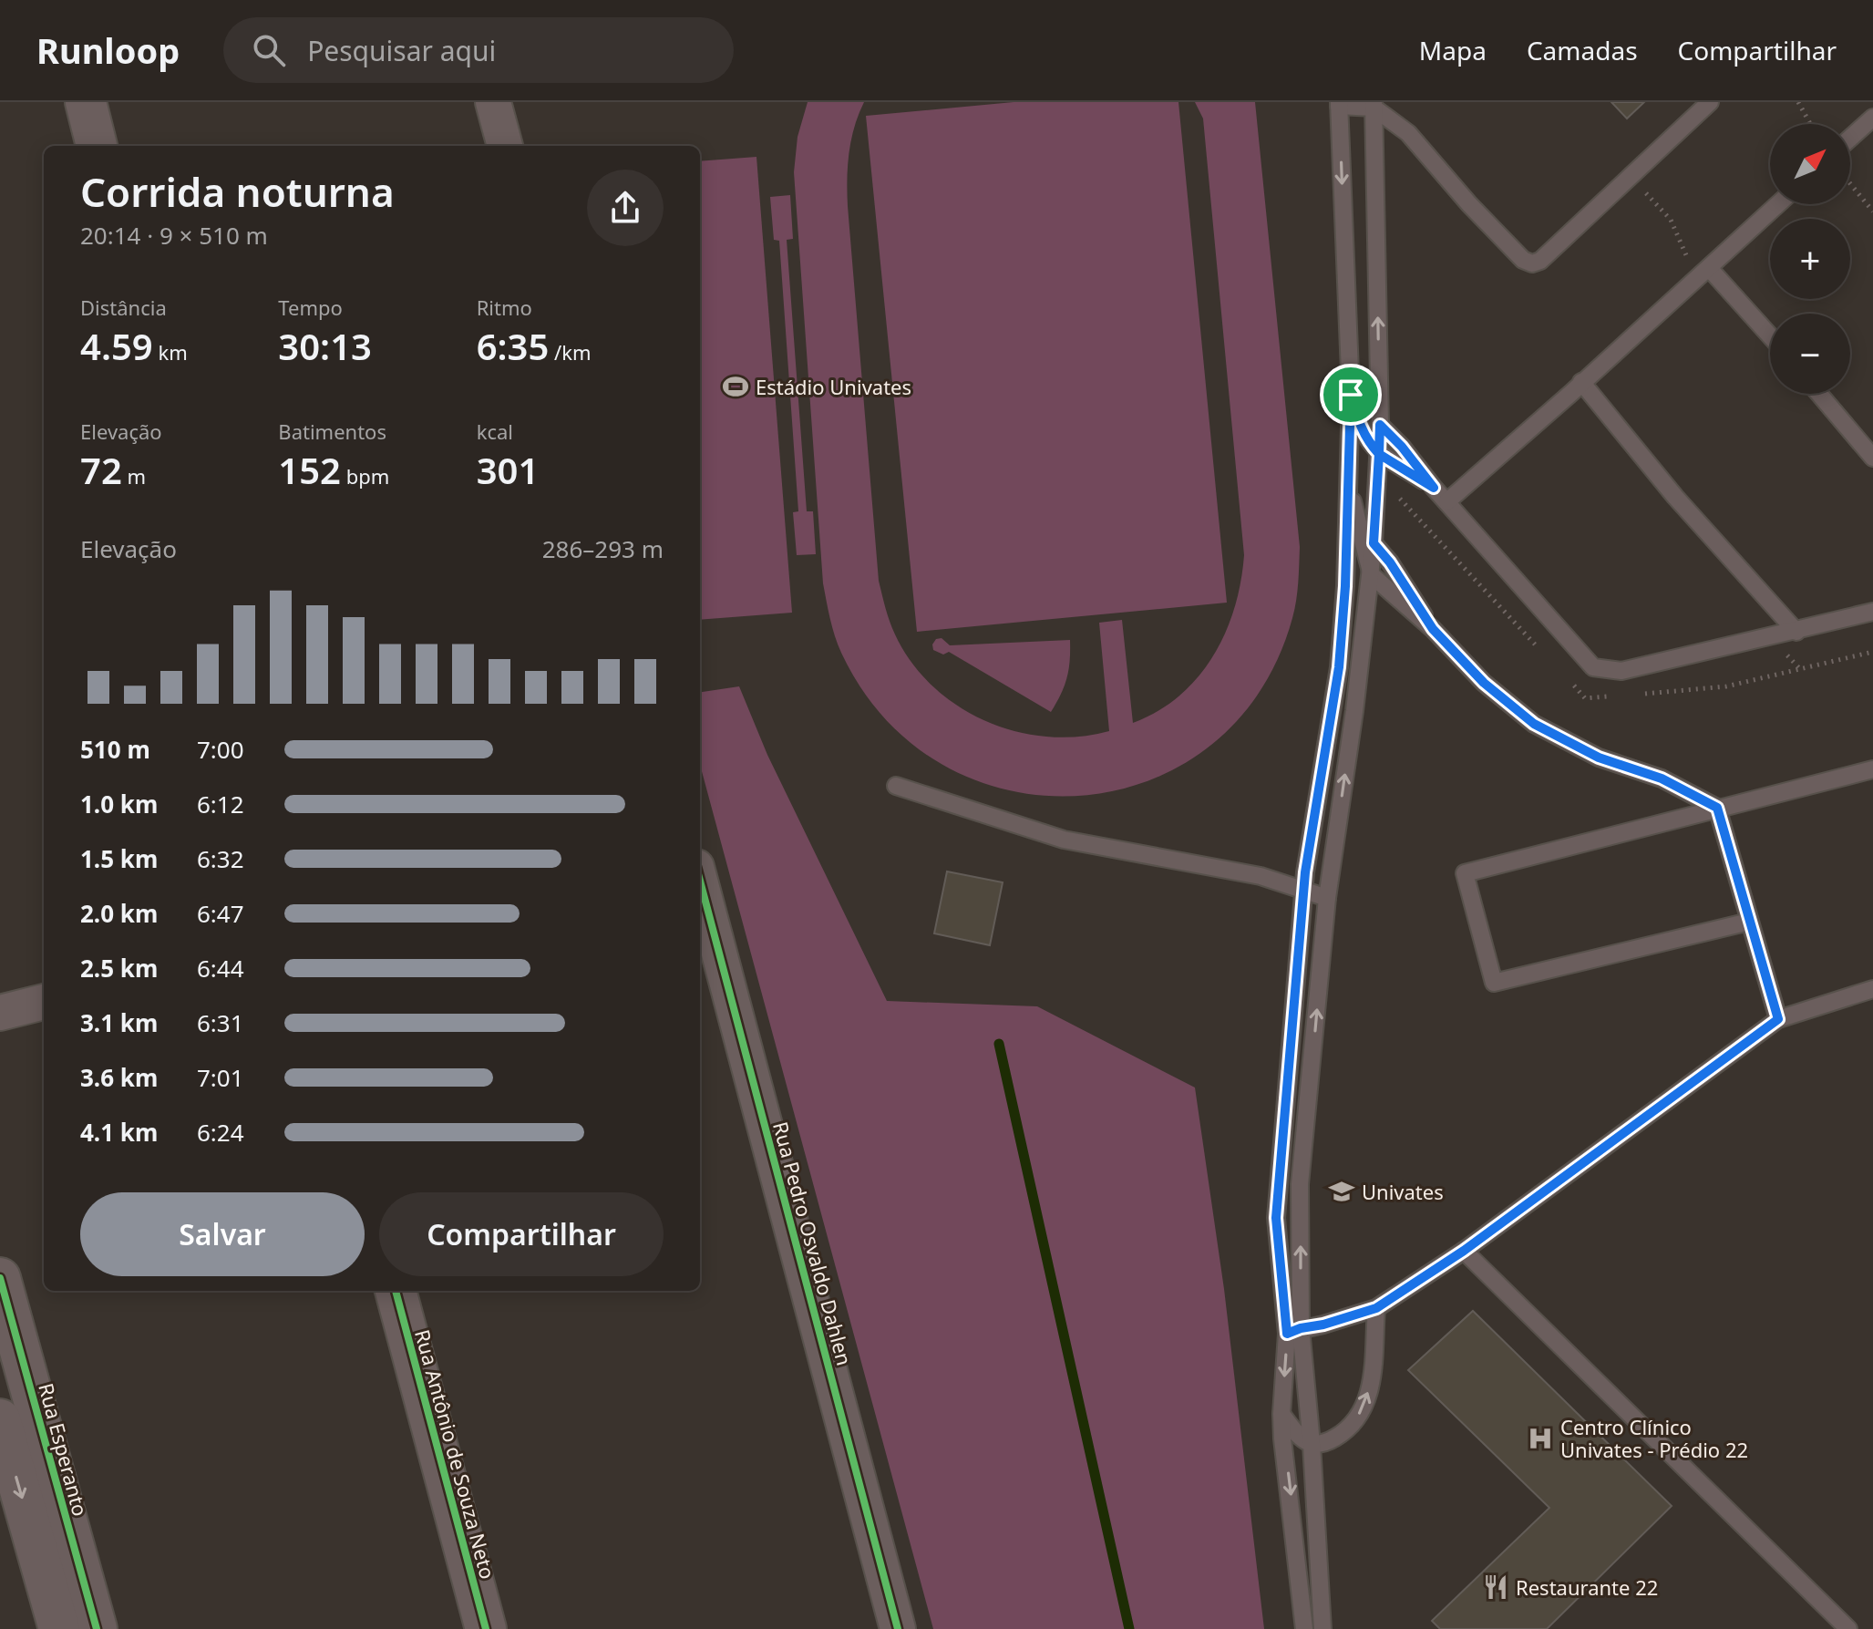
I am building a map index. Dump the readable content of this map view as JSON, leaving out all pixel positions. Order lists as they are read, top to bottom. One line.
{"streets":{"street":["Rua Pedro Osvaldo Dahlen","Rua Esperanto","Rua Antônio de Souza Neto"]},"places":{"sports":["Estádio Univates"],"school or university":["Univates"],"hospital":["Centro Clínico Univates - Prédio 22"],"restaurant":["Restaurante 22"]},"north":"top right","page":{"header":"Runloop","search":"Pesquisar aqui","nav":["Mapa","Camadas","Compartilhar"],"map_buttons":["+","−"],"heading":["Corrida noturna","20:14 · 9 × 510 m"],"stats":[["Distância","4.59 km"],["Tempo","30:13"],["Ritmo","6:35 /km"],["Elevação","72 m"],["Batimentos","152 bpm"],["kcal","301"]],"chart":["Elevação","286–293 m"],"list":[{"name":"510 m","note":"7:00"},{"name":"1.0 km","note":"6:12"},{"name":"1.5 km","note":"6:32"},{"name":"2.0 km","note":"6:47"},{"name":"2.5 km","note":"6:44"},{"name":"3.1 km","note":"6:31"},{"name":"3.6 km","note":"7:01"},{"name":"4.1 km","note":"6:24"}],"buttons":["Salvar","Compartilhar"]}}
